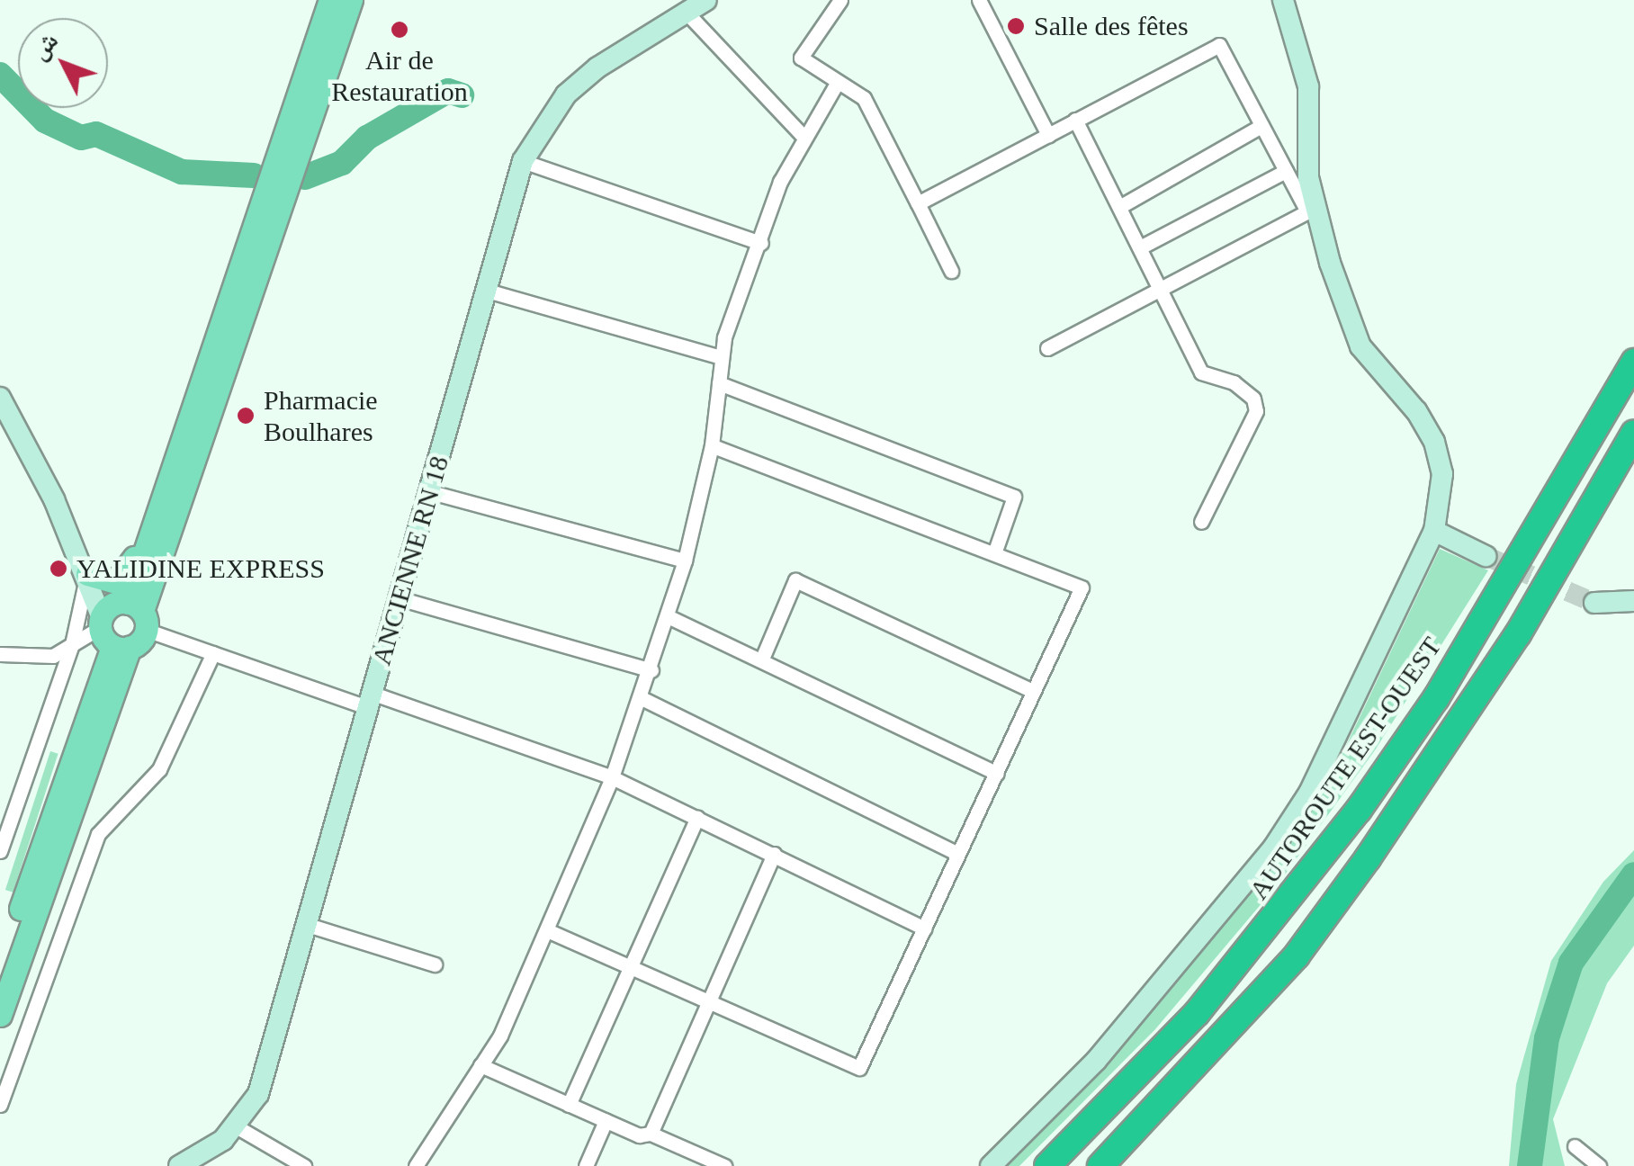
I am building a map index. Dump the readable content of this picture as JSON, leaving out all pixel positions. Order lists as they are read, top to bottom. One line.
{"streets":{"highway":["AUTOROUTE EST-OUEST"],"main road":["ANCIENNE RN 18"]},"places":["Salle des fêtes","Air de Restauration","Pharmacie Boulhares","YALIDINE EXPRESS"],"north":"top left"}
